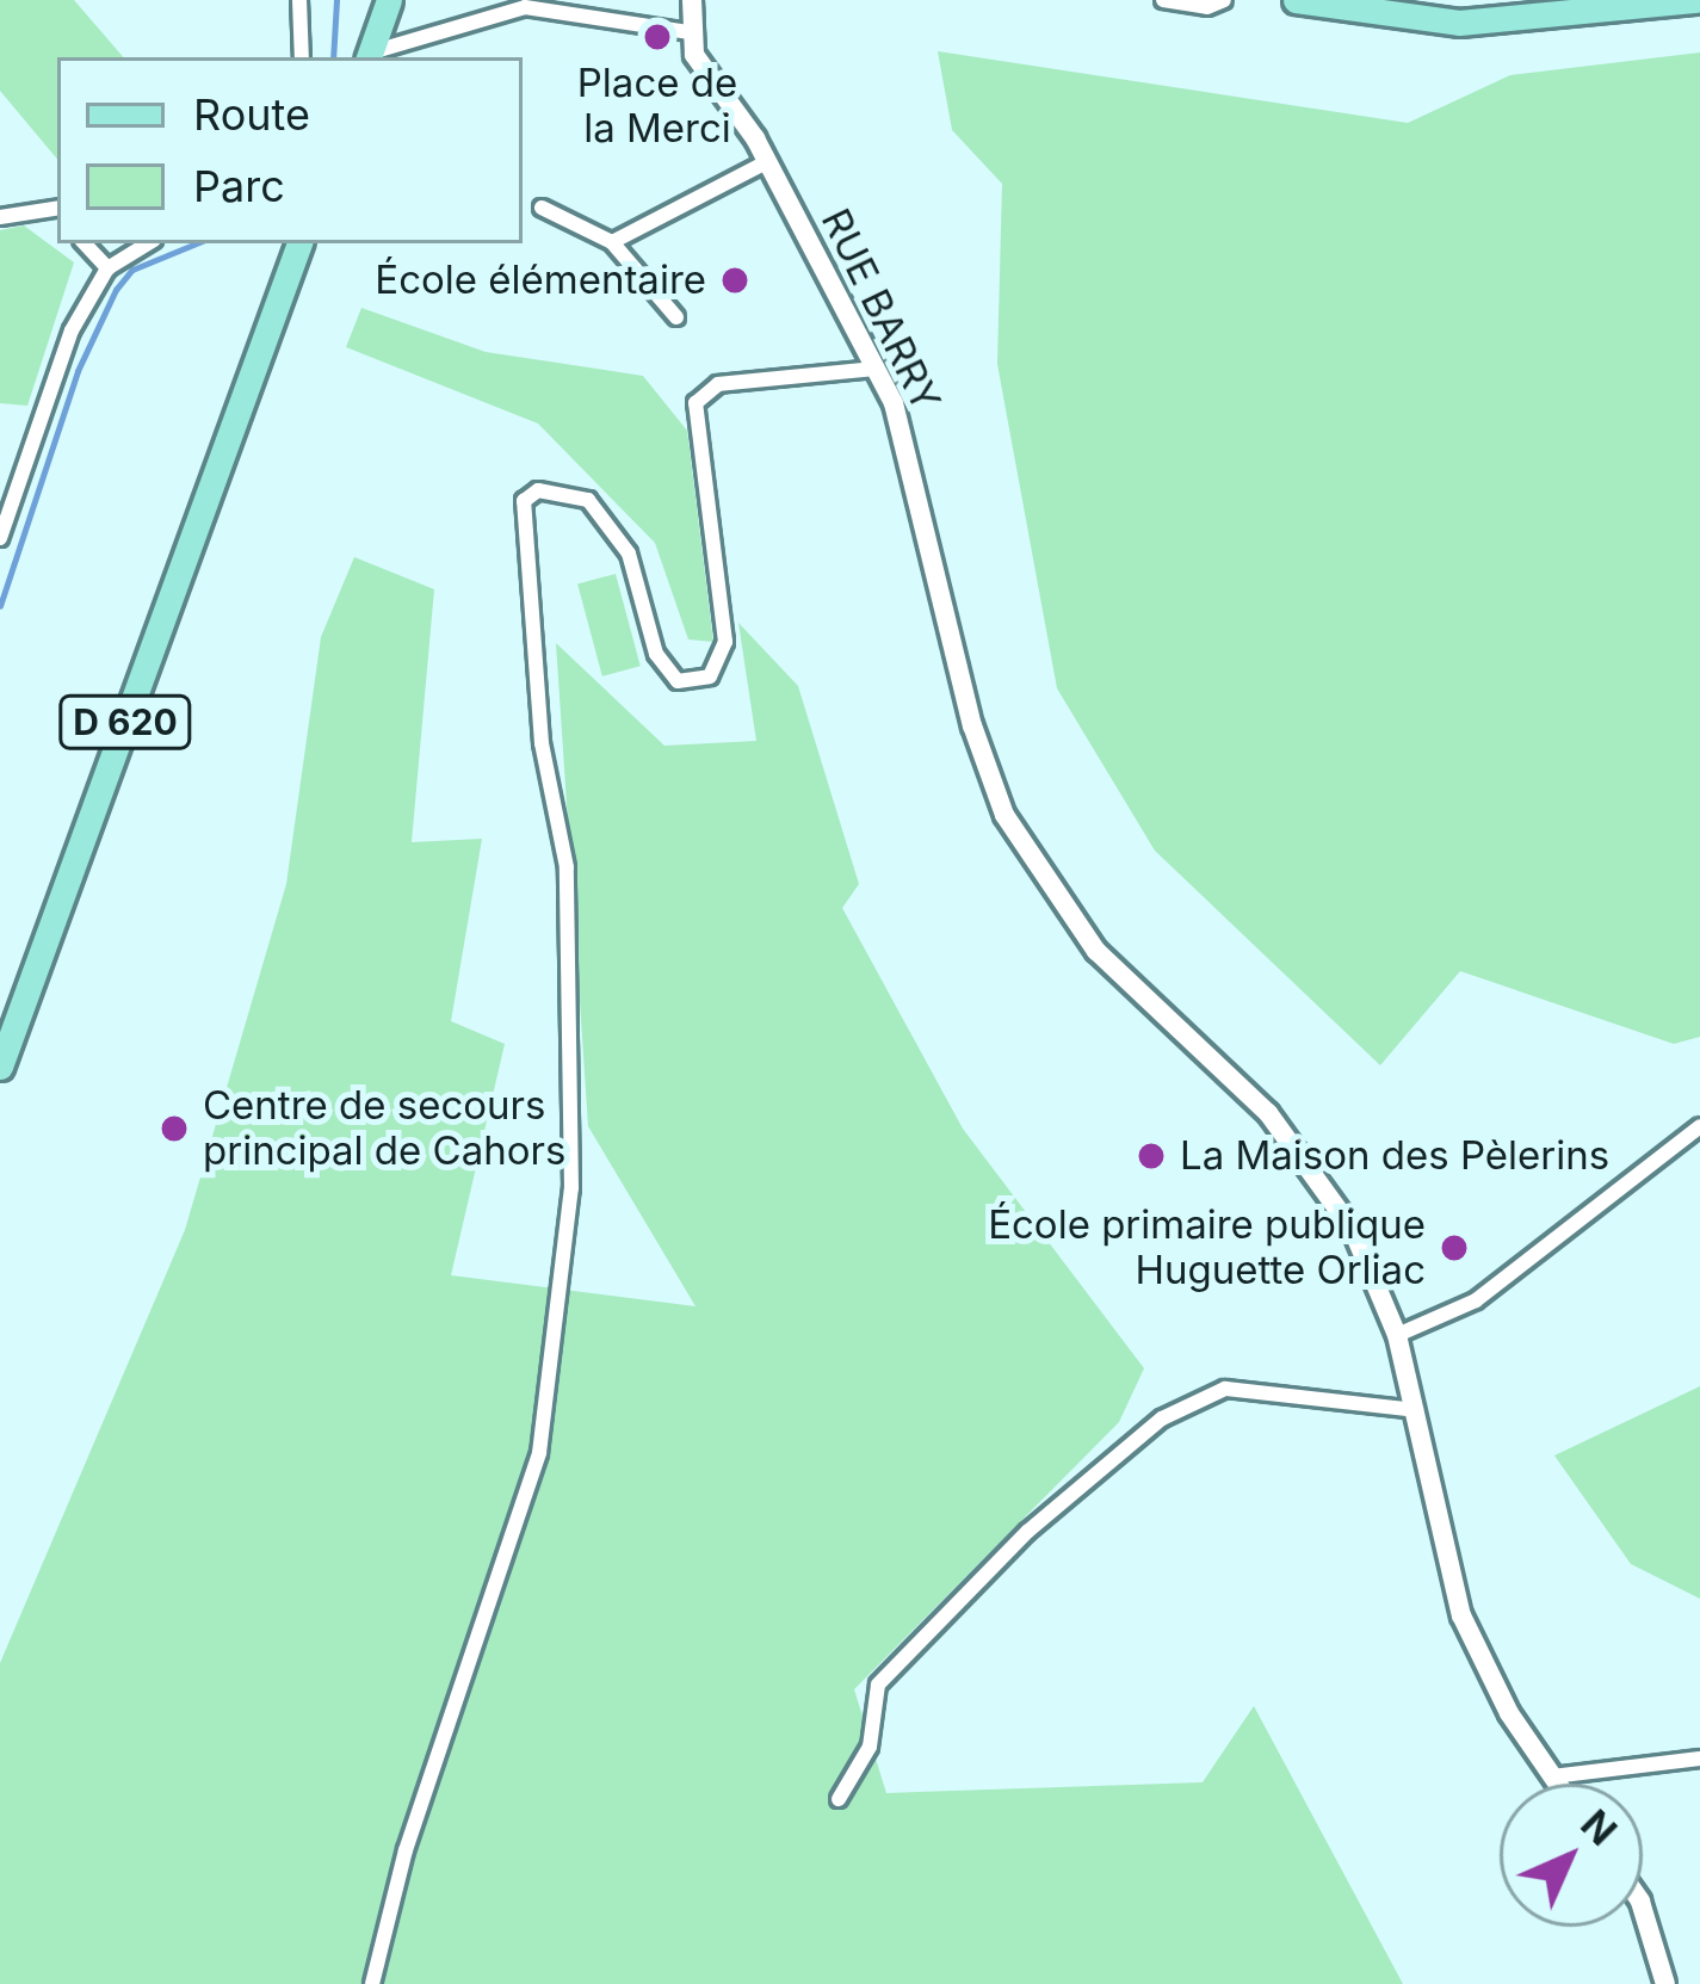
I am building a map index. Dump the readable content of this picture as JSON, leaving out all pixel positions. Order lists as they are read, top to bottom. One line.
{"streets":{"main road":["D 620"],"street":["RUE BARRY"]},"places":["Place de la Merci","École élémentaire","Centre de secours principal de Cahors","La Maison des Pèlerins","École primaire publique Huguette Orliac"],"legend":["Route","Parc"],"north":"top right"}
